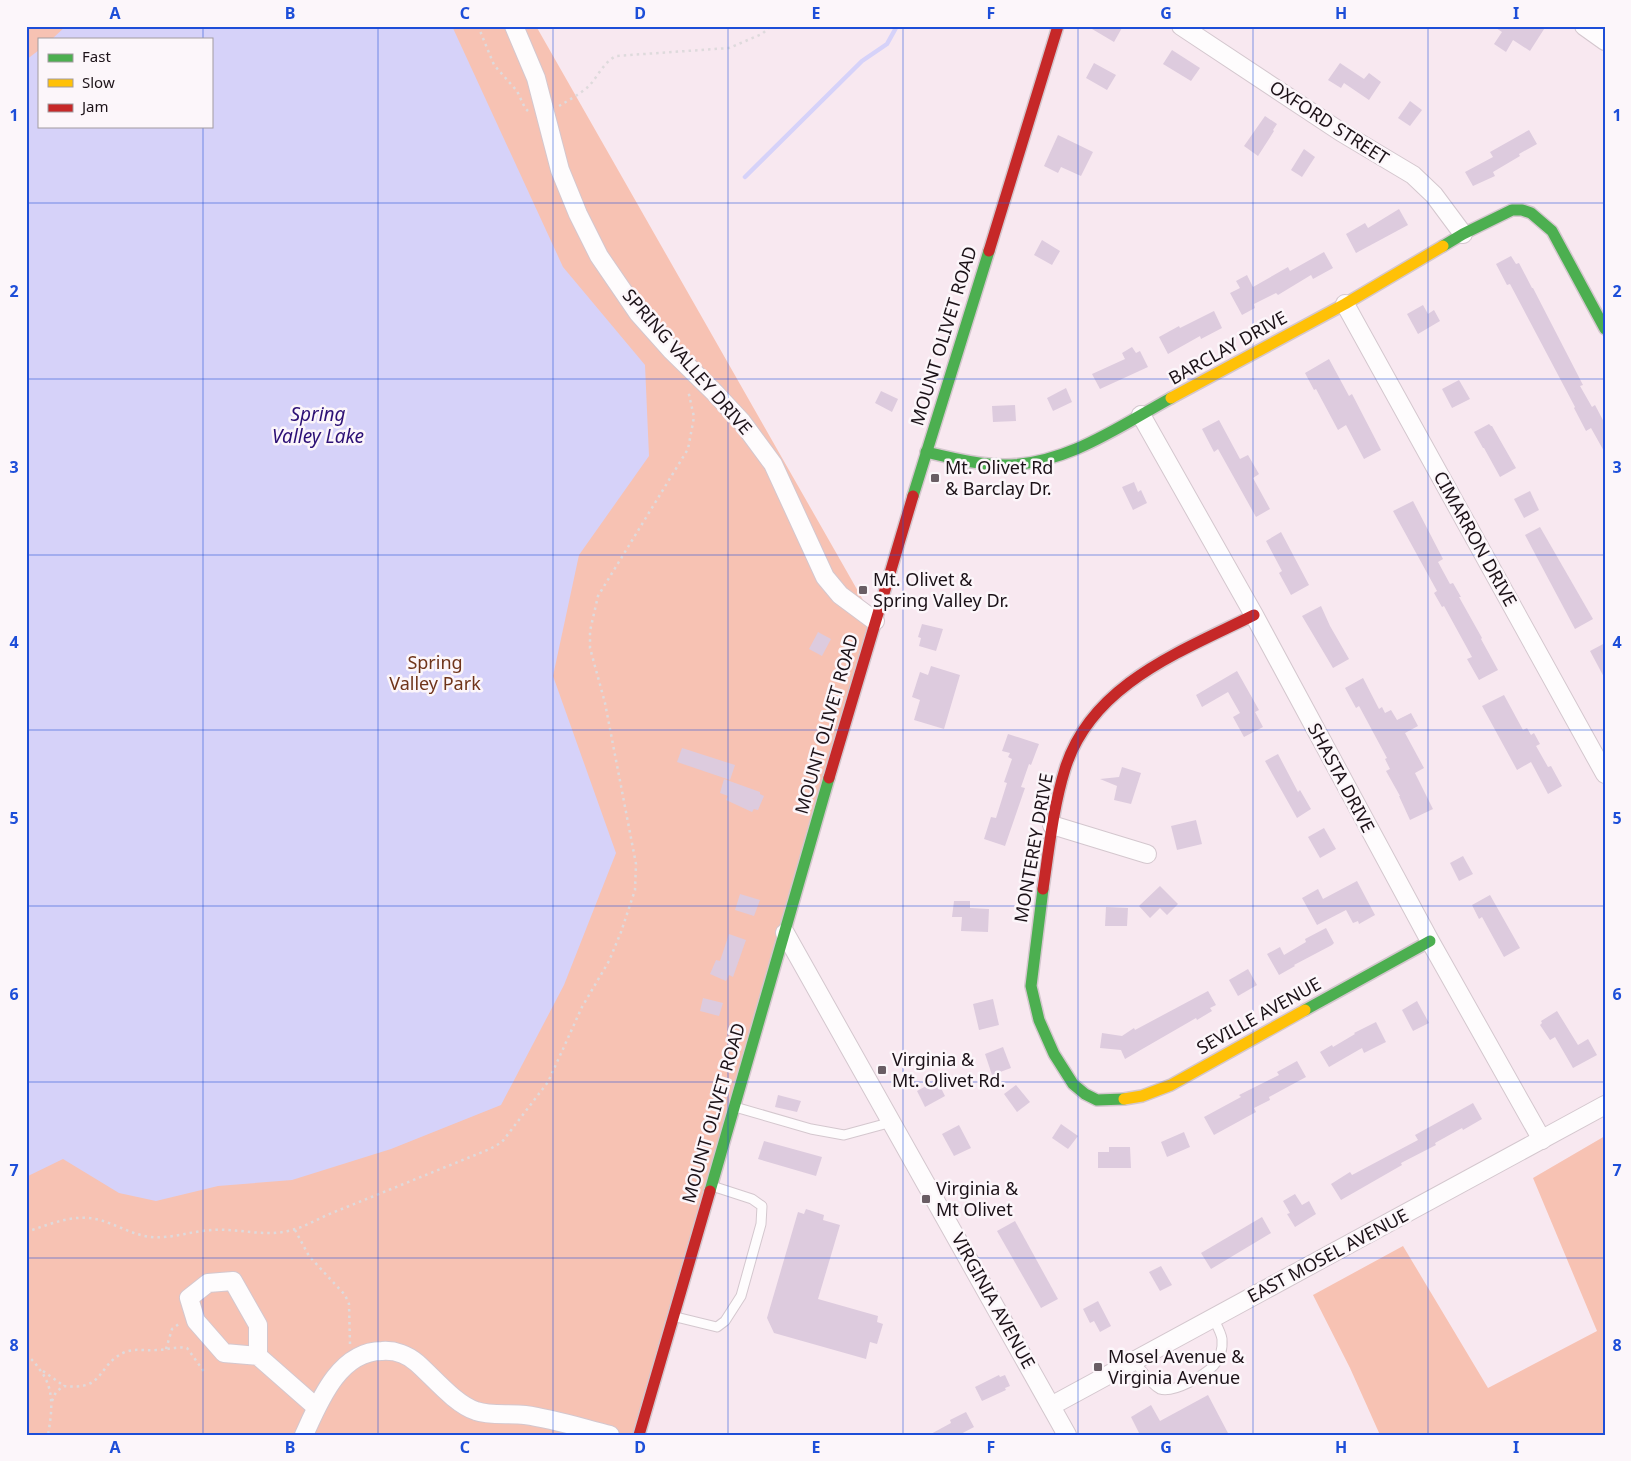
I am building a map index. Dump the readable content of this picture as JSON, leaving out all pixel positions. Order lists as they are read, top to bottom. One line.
{"streets":{"street":["OXFORD STREET","MOUNT OLIVET ROAD","BARCLAY DRIVE","SPRING VALLEY DRIVE","CIMARRON DRIVE","SHASTA DRIVE","MONTEREY DRIVE","SEVILLE AVENUE","EAST MOSEL AVENUE","VIRGINIA AVENUE"]},"crossings":[["OXFORD STREET","BARCLAY DRIVE"],["MOUNT OLIVET ROAD","BARCLAY DRIVE"],["MOUNT OLIVET ROAD","SPRING VALLEY DRIVE"],["MOUNT OLIVET ROAD","VIRGINIA AVENUE"],["BARCLAY DRIVE","CIMARRON DRIVE"],["BARCLAY DRIVE","SHASTA DRIVE"],["SHASTA DRIVE","MONTEREY DRIVE"],["SHASTA DRIVE","SEVILLE AVENUE"],["SHASTA DRIVE","EAST MOSEL AVENUE"],["MONTEREY DRIVE","SEVILLE AVENUE"],["EAST MOSEL AVENUE","VIRGINIA AVENUE"]],"water":["Spring Valley Lake"],"parks":["Spring Valley Park"],"places":{"transit":["Mt. Olivet Rd & Barclay Dr.","Mt. Olivet & Spring Valley Dr.","Virginia & Mt. Olivet Rd.","Virginia & Mt Olivet","Mosel Avenue & Virginia Avenue"]},"legend":["Fast","Slow","Jam"],"grid":{"columns":["A","B","C","D","E","F","G","H","I"],"rows":["1","2","3","4","5","6","7","8"]}}
